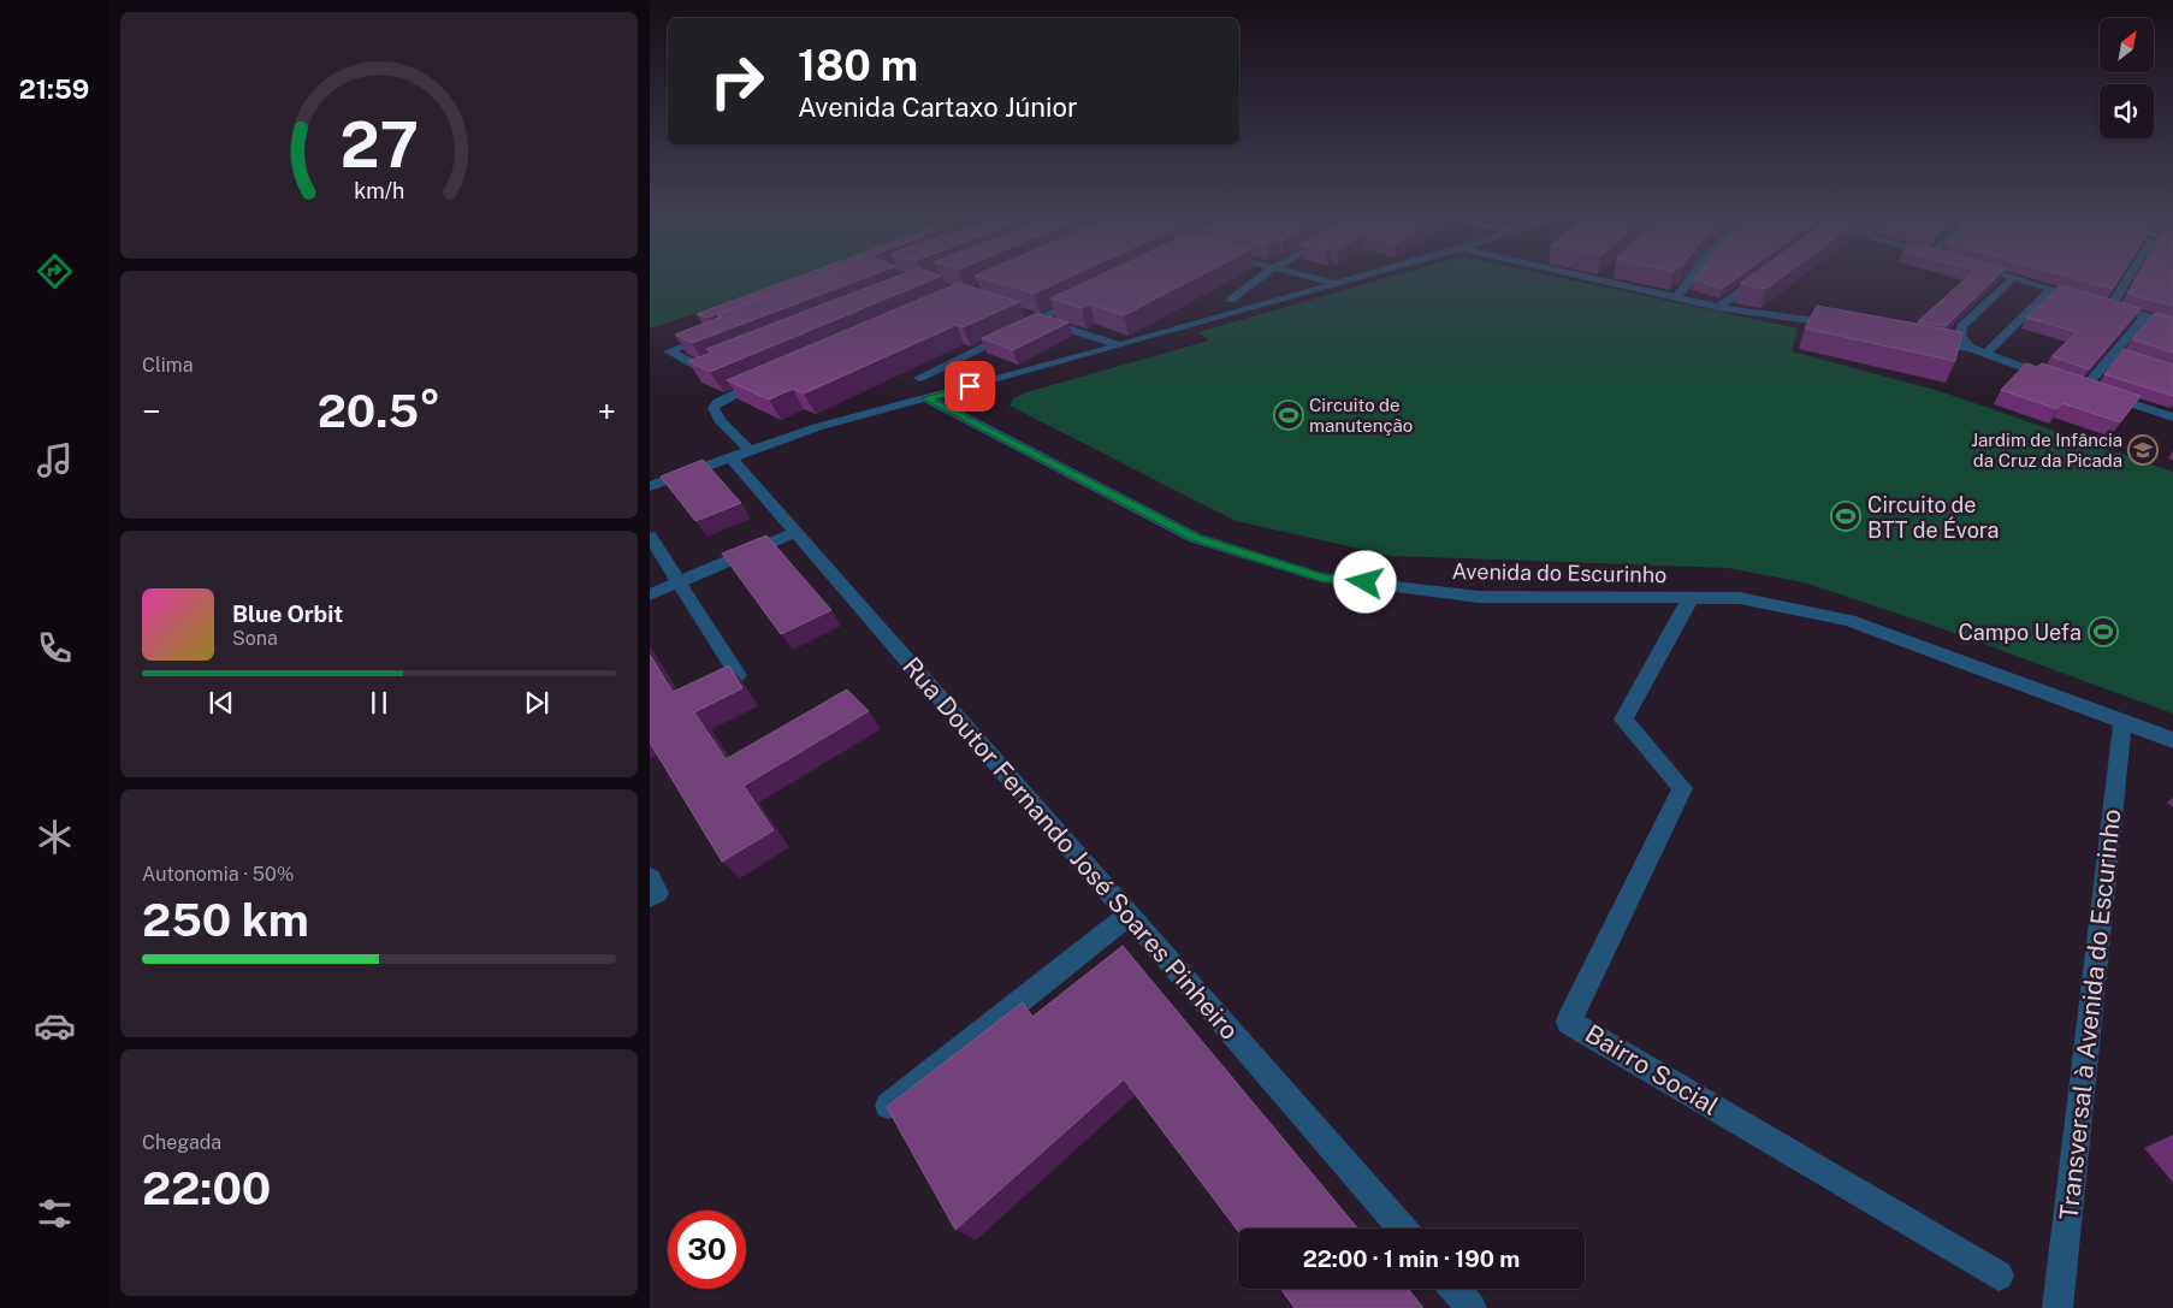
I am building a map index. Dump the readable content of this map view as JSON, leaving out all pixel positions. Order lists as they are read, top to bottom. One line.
{"streets":{"street":["Avenida do Escurinho","Rua Doutor Fernando José Soares Pinheiro","Transversal à Avenida do Escurinho","Bairro Social"]},"crossings":[["Avenida do Escurinho","Transversal à Avenida do Escurinho"],["Avenida do Escurinho","Bairro Social"]],"places":{"sports":["Circuito de manutenção","Circuito de BTT de Évora","Campo Uefa"],"school or university":["Jardim de Infância da Cruz da Picada"]},"north":"top right","page":{"tabs":"21:59","turn":["180 m","Avenida Cartaxo Júnior"],"tile":["Clima",["Autonomia · 50%","250 km"],["Chegada","22:00"]],"heat":["−","20.5°","+"],"song":["Blue Orbit","Sona"],"limit":"30","trip":"22:00 · 1 min · 190 m","gauge":["27","km/h"]}}
